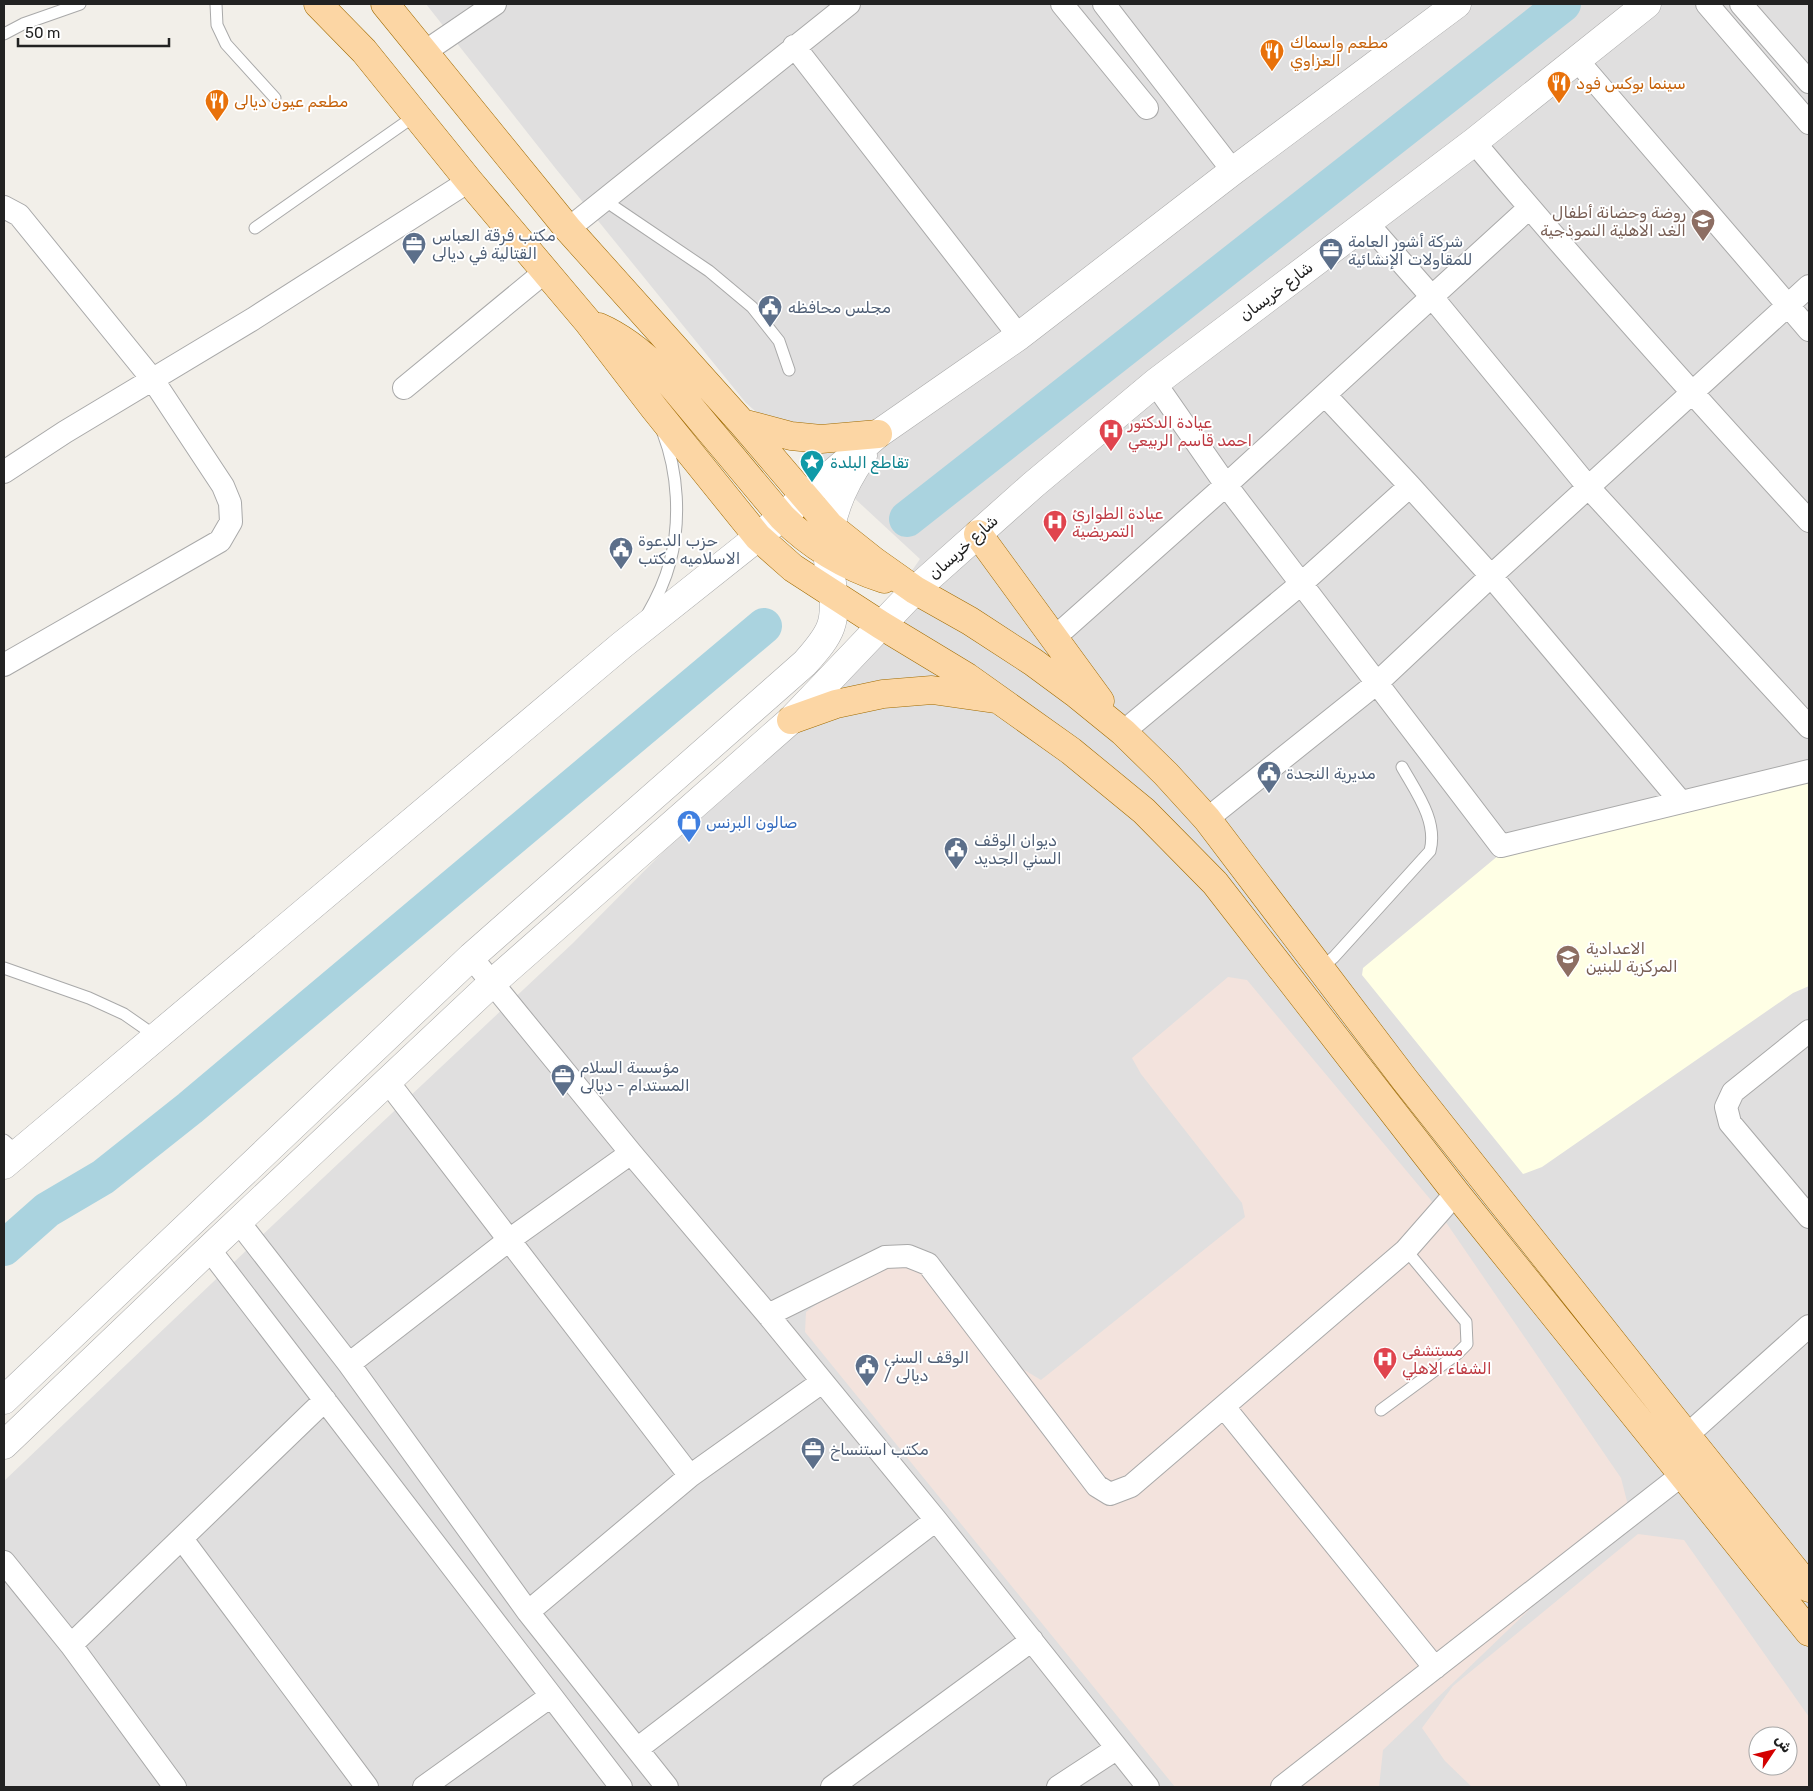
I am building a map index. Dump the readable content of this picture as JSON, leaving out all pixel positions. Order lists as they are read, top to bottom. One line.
{"streets":{"street":["شارع خريسان"]},"places":{"restaurant":["مطعم واسماك العزاوي","سينما بوكس فود","مطعم عيون ديالى"],"school or university":["روضة وحضانة أطفال الغد الاهلية النموذجية","الاعدادية المركزية للبنين"],"office":["مكتب فرقة العباس القتالية في ديالى","شركة أشور العامة للمقاولات الإنشائية","مؤسسة السلام المستدام - ديالى","مكتب استنساخ"],"public building":["مجلس محافظه","حزب الدعوة الاسلاميه مكتب","مديرية النجدة","ديوان الوقف السني الجديد","الوقف السني / ديالى"],"hospital":["عيادة الدكتور احمد قاسم الربيعي","عيادة الطوارئ التمريضية","مستشفى الشفاء الاهلي"],"place":["تقاطع البلدة"],"shop":["صالون البرنس"]},"scale_bar":"50 m","north":"top right"}
